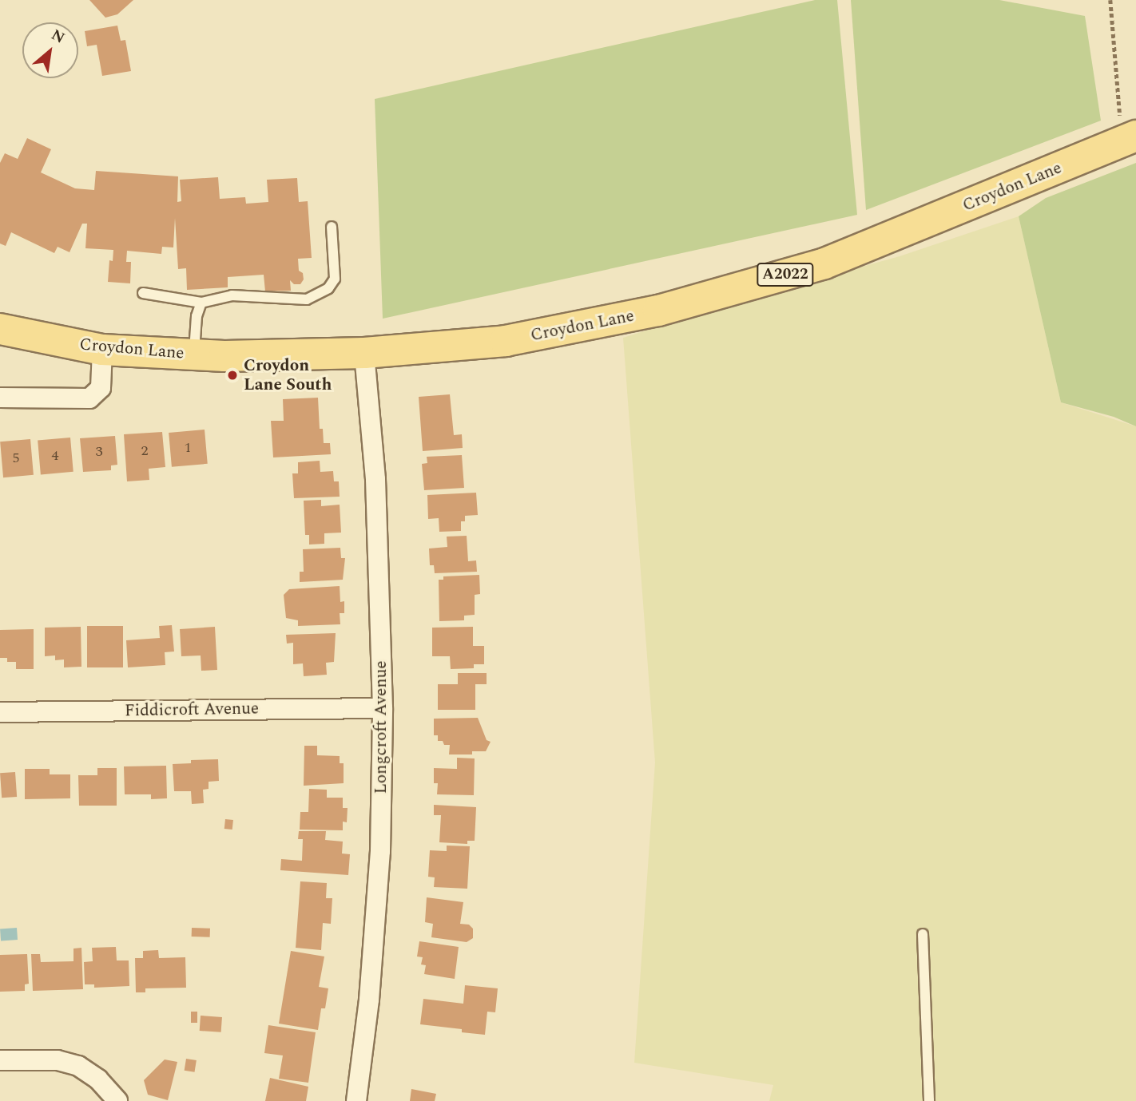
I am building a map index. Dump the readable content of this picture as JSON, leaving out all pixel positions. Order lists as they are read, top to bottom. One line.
{"streets":{"main road":["Croydon Lane","A2022"],"street":["Fiddicroft Avenue","Longcroft Avenue"]},"crossings":[["Croydon Lane","Longcroft Avenue"],["Fiddicroft Avenue","Longcroft Avenue"]],"places":["Croydon Lane South"],"house_numbers":["1","2","3","4","5"],"north":"top right"}
